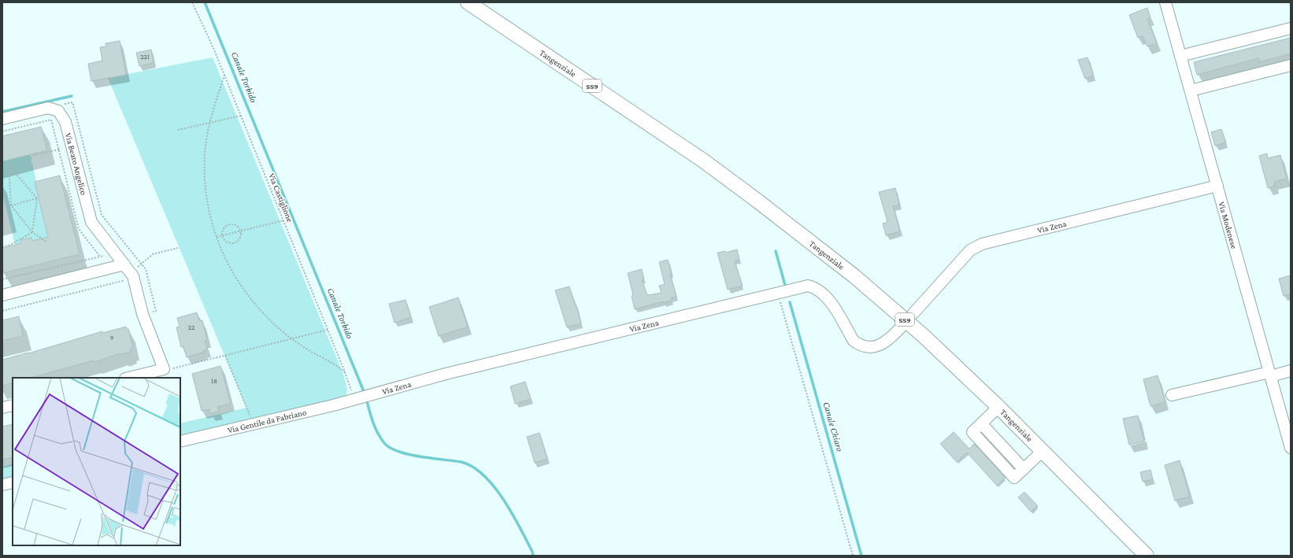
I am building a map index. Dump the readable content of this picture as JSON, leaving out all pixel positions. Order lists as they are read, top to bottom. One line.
{"streets":{"main road":["Tangenziale","SS9"],"street":["Via Beato Angelico","Via Modenese","Via Zena","Via Gentile da Fabriano"],"path":["Via Castiglione"]},"crossings":[["Via Castiglione","Via Zena"],["Via Castiglione","Via Gentile da Fabriano"],["Via Modenese","Via Zena"],["Via Zena","Via Gentile da Fabriano"]],"water":["Canale Torbido","Canale Chiaro"],"house_numbers":["221","22","9","18"]}
